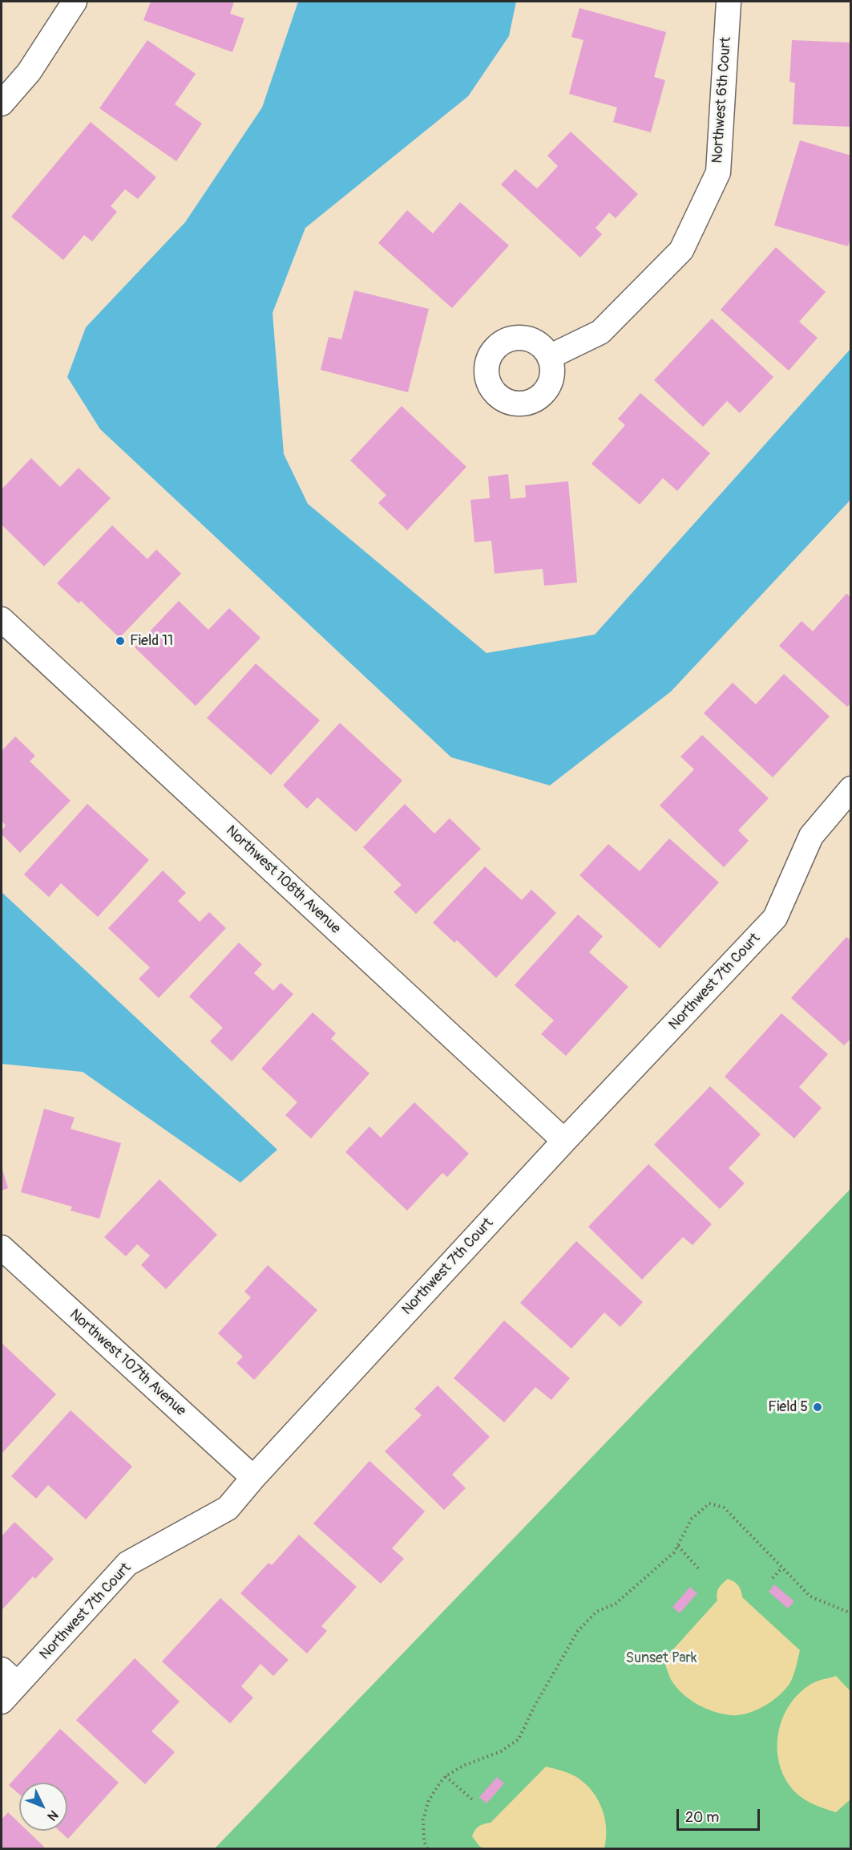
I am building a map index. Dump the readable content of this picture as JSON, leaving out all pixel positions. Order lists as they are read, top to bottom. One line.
{"streets":{"street":["Northwest 6th Court","Northwest 108th Avenue","Northwest 7th Court","Northwest 107th Avenue"]},"crossings":[["Northwest 108th Avenue","Northwest 7th Court"],["Northwest 7th Court","Northwest 107th Avenue"]],"parks":["Sunset Park"],"places":["Field 11","Field 5"],"scale_bar":"20 m","north":"bottom right"}
